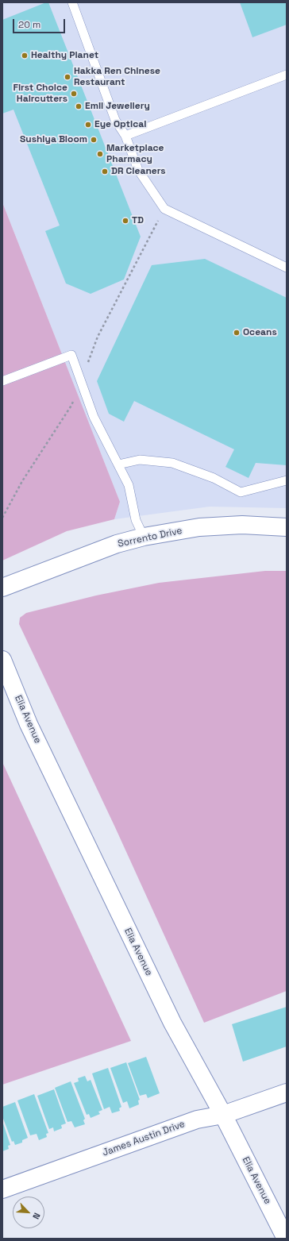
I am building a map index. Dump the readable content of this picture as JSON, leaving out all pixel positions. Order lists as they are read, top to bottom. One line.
{"streets":{"street":["Sorrento Drive","Elia Avenue","James Austin Drive"]},"crossings":[["Elia Avenue","James Austin Drive"]],"places":["Healthy Planet","Hakka Ren Chinese Restaurant","First Choice Haircutters","Emil Jewellery","Eye Optical","Sushiya Bloom","Marketplace Pharmacy","DR Cleaners","TD","Oceans"],"scale_bar":"20 m","north":"bottom right"}
